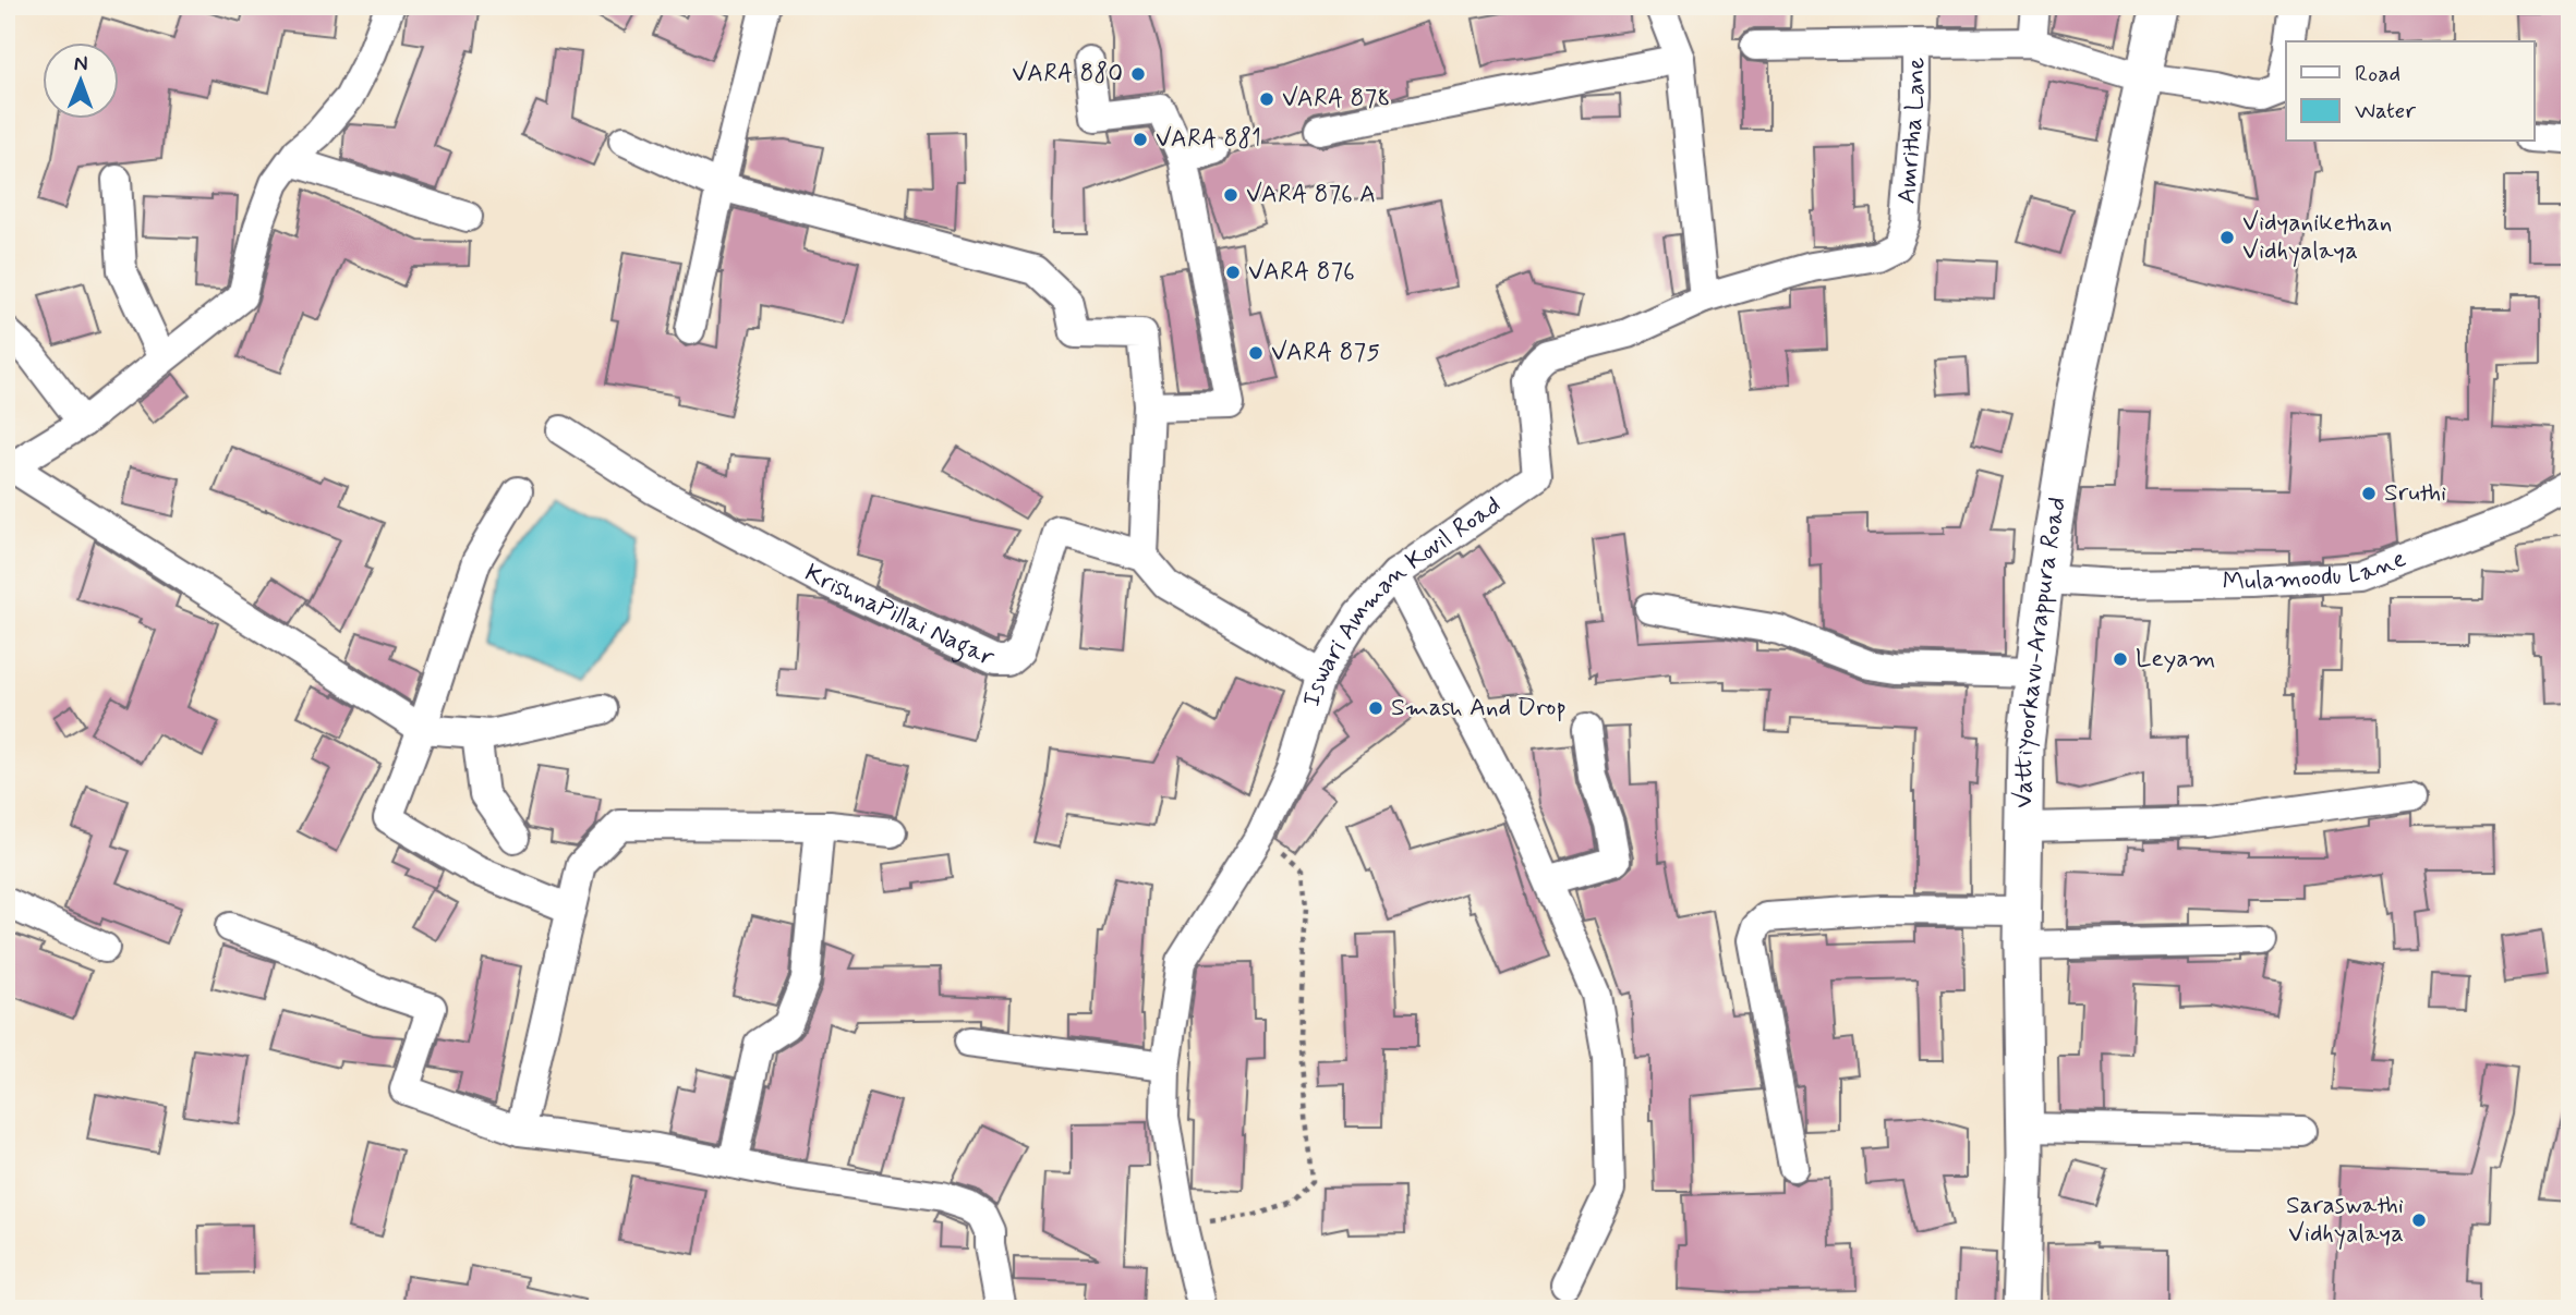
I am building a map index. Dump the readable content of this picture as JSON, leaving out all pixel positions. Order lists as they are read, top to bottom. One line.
{"streets":{"street":["Amritha Lane","Mulamoodu Lane","Iswari Amman Kovil Road","KrishnaPillai Nagar","Vattiyoorkavu-Arappura Road"]},"crossings":[["Amritha Lane","Iswari Amman Kovil Road"],["Amritha Lane","Vattiyoorkavu-Arappura Road"],["Mulamoodu Lane","Vattiyoorkavu-Arappura Road"]],"places":["VARA 880","VARA 878","VARA 881","VARA 876 A","Vidyanikethan Vidhyalaya","VARA 876","VARA 875","Sruthi","Leyam","Smash And Drop","Saraswathi Vidhyalaya"],"legend":["Road","Water"],"north":"top"}
